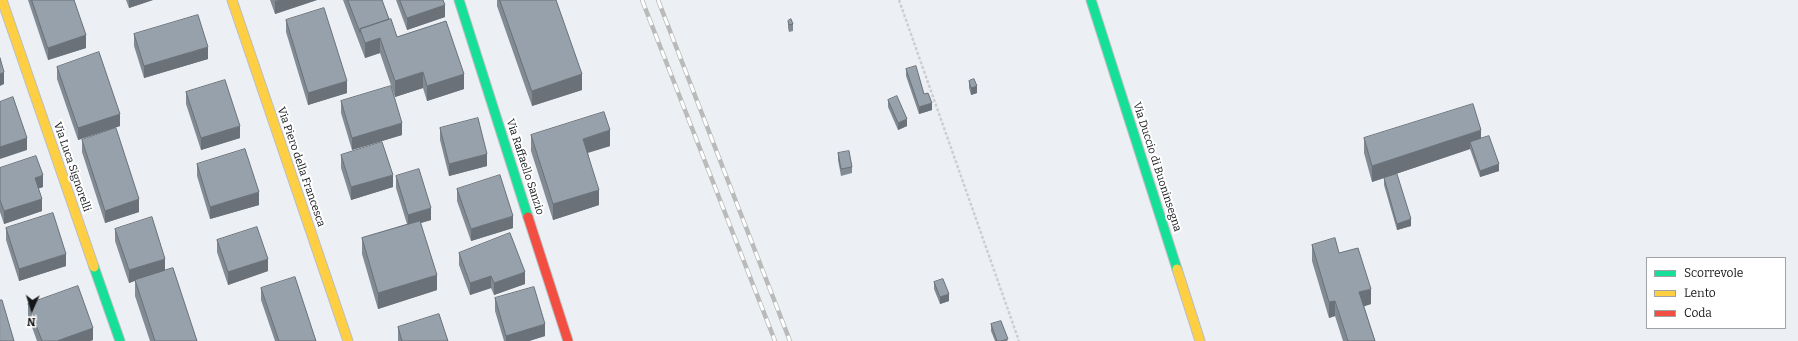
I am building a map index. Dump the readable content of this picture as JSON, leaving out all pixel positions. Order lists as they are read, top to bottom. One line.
{"streets":{"street":["Via Luca Signorelli","Via Piero della Francesca","Via Raffaello Sanzio","Via Duccio di Buoninsegna"]},"legend":["Scorrevole","Lento","Coda"],"north":"bottom"}
